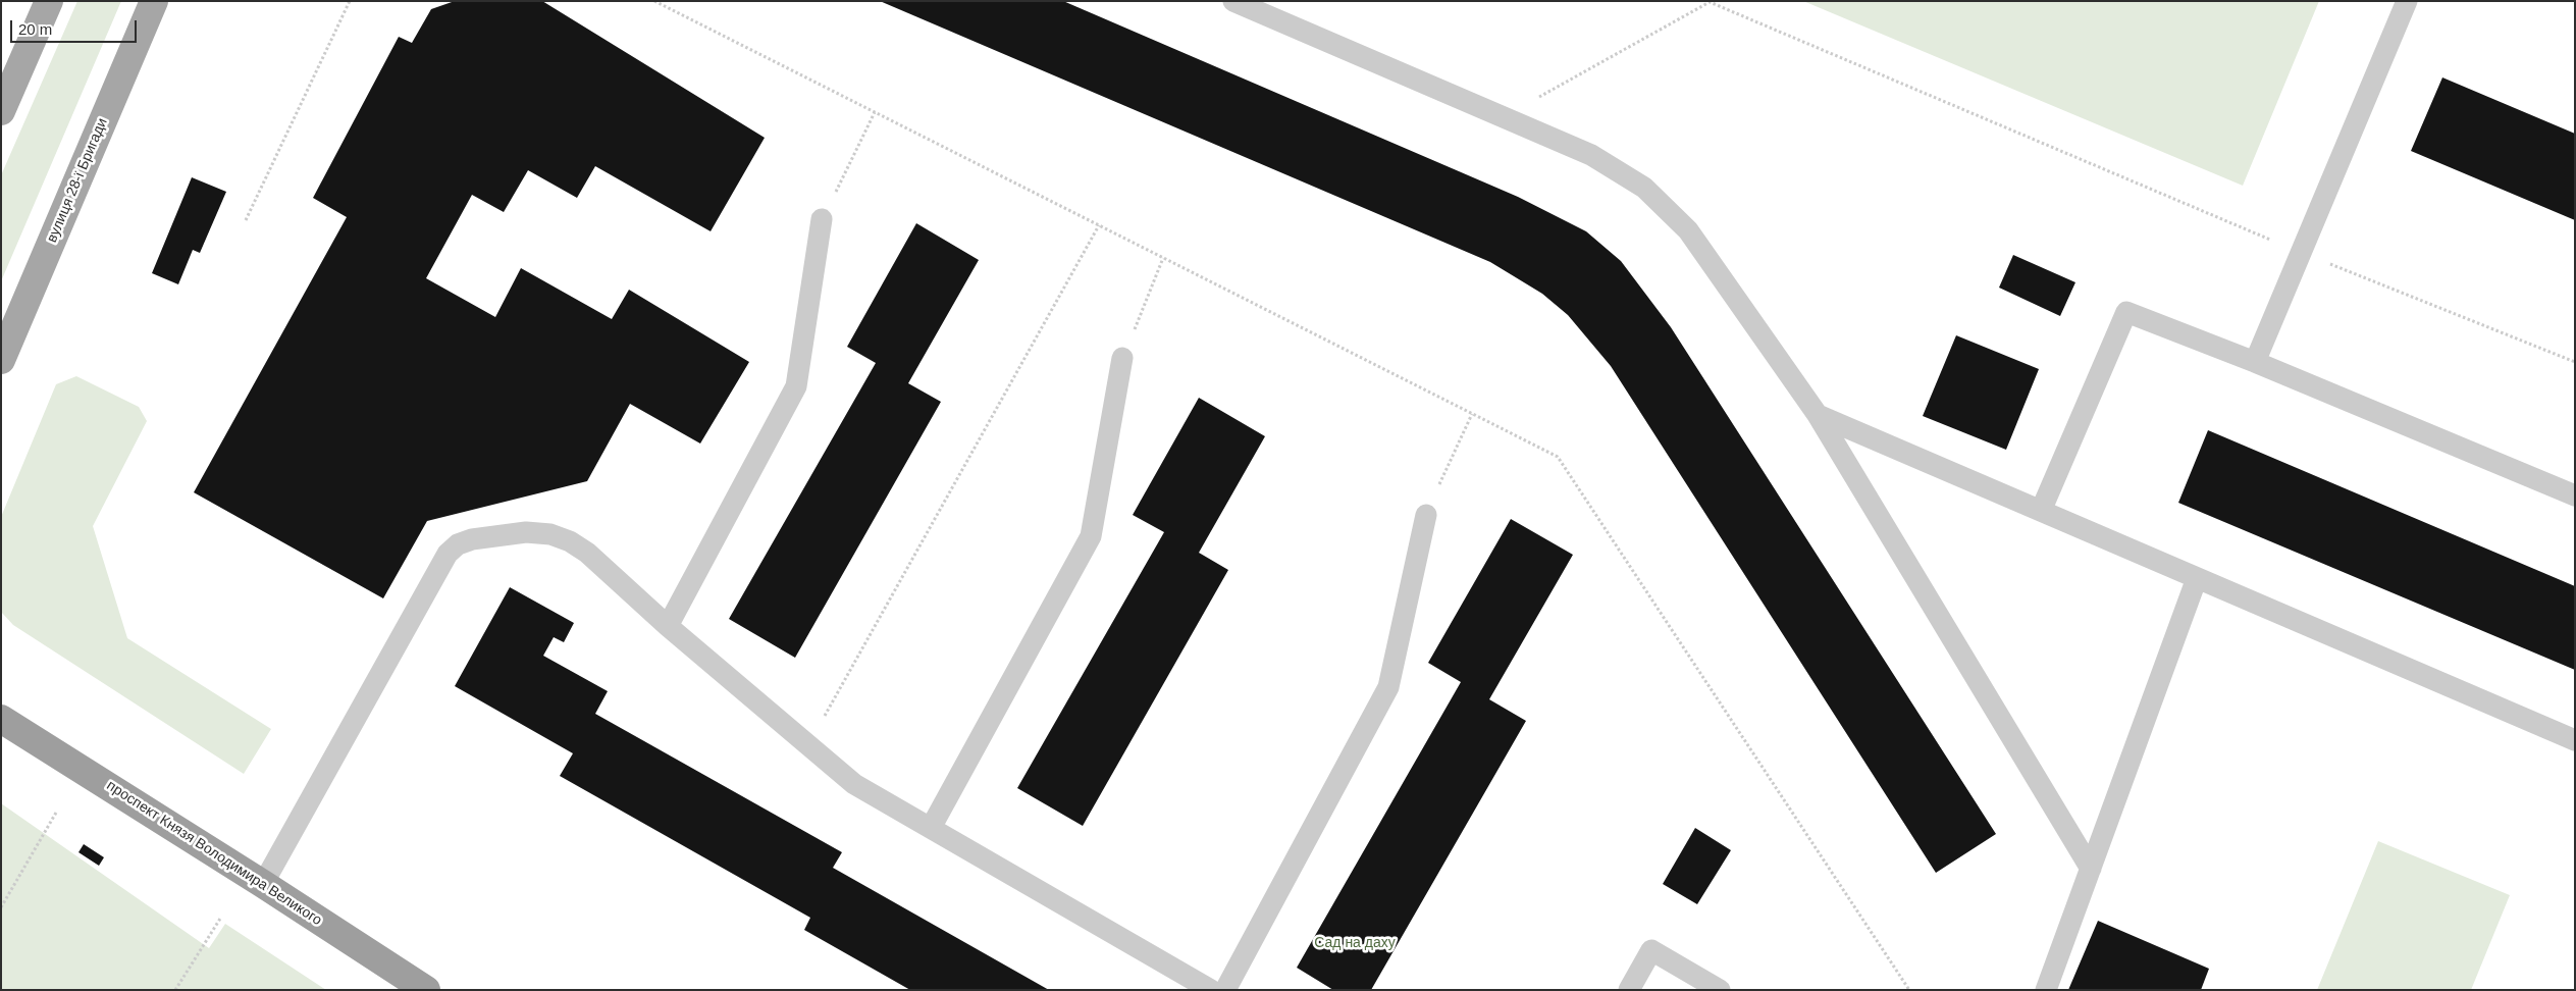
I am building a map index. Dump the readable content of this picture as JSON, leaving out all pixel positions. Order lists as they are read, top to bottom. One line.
{"streets":{"highway":["проспект Князя Володимира Великого"],"main road":["вулиця 28-ї Бригади"]},"parks":["Сад на даху"],"scale_bar":"20 m"}
